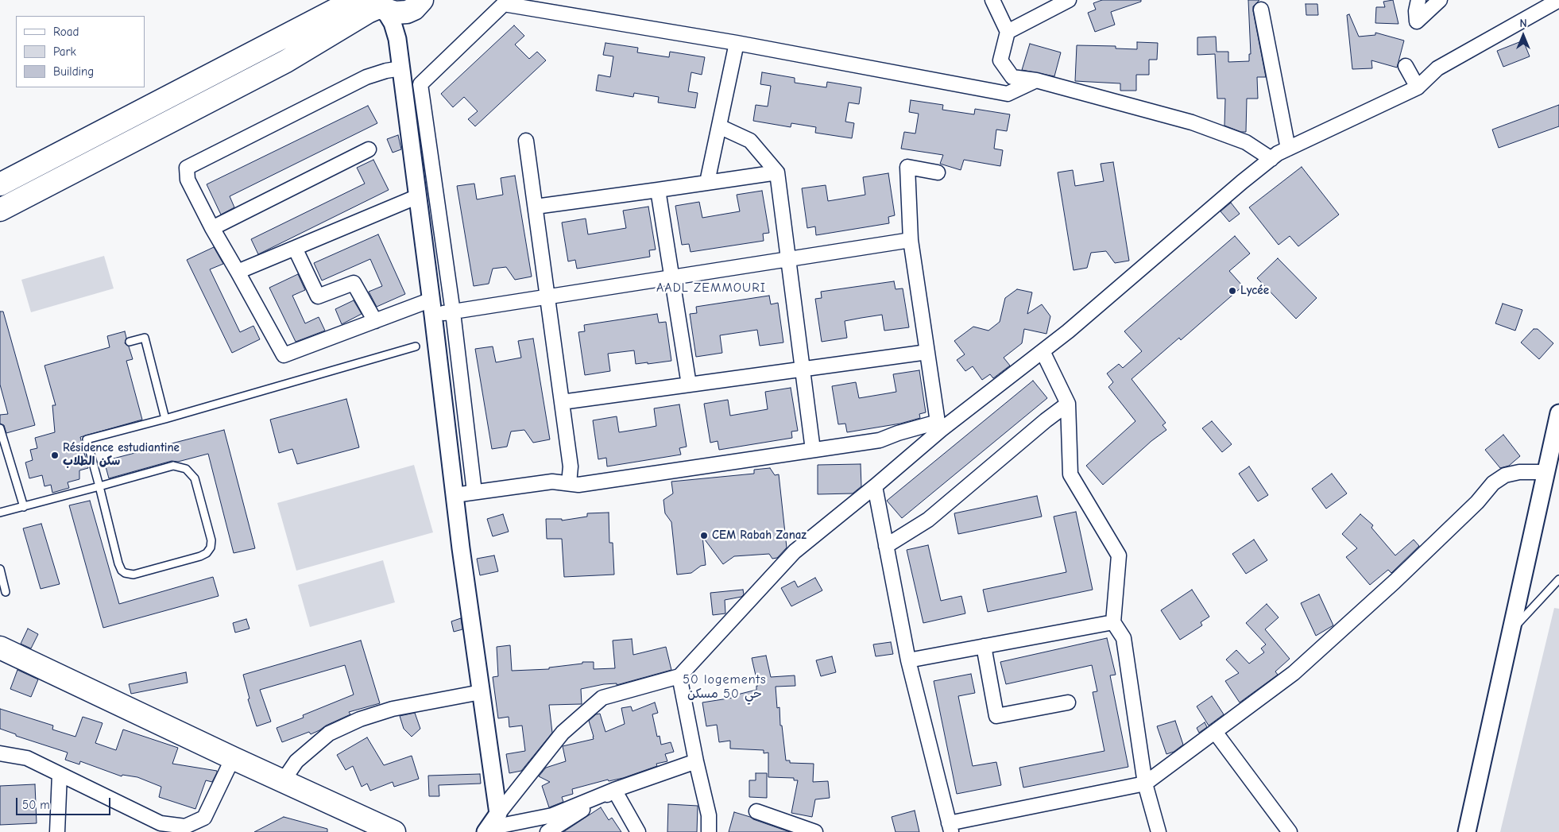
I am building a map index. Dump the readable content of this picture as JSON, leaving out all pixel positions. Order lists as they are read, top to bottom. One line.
{"districts":["AADL ZEMMOURI","50 logements حي 50 مسكن"],"places":["Lycée","Résidence estudiantine سكن الطلاب","CEM Rabah Zanaz"],"legend":["Road","Park","Building"],"scale_bar":"50 m","north":"top"}
